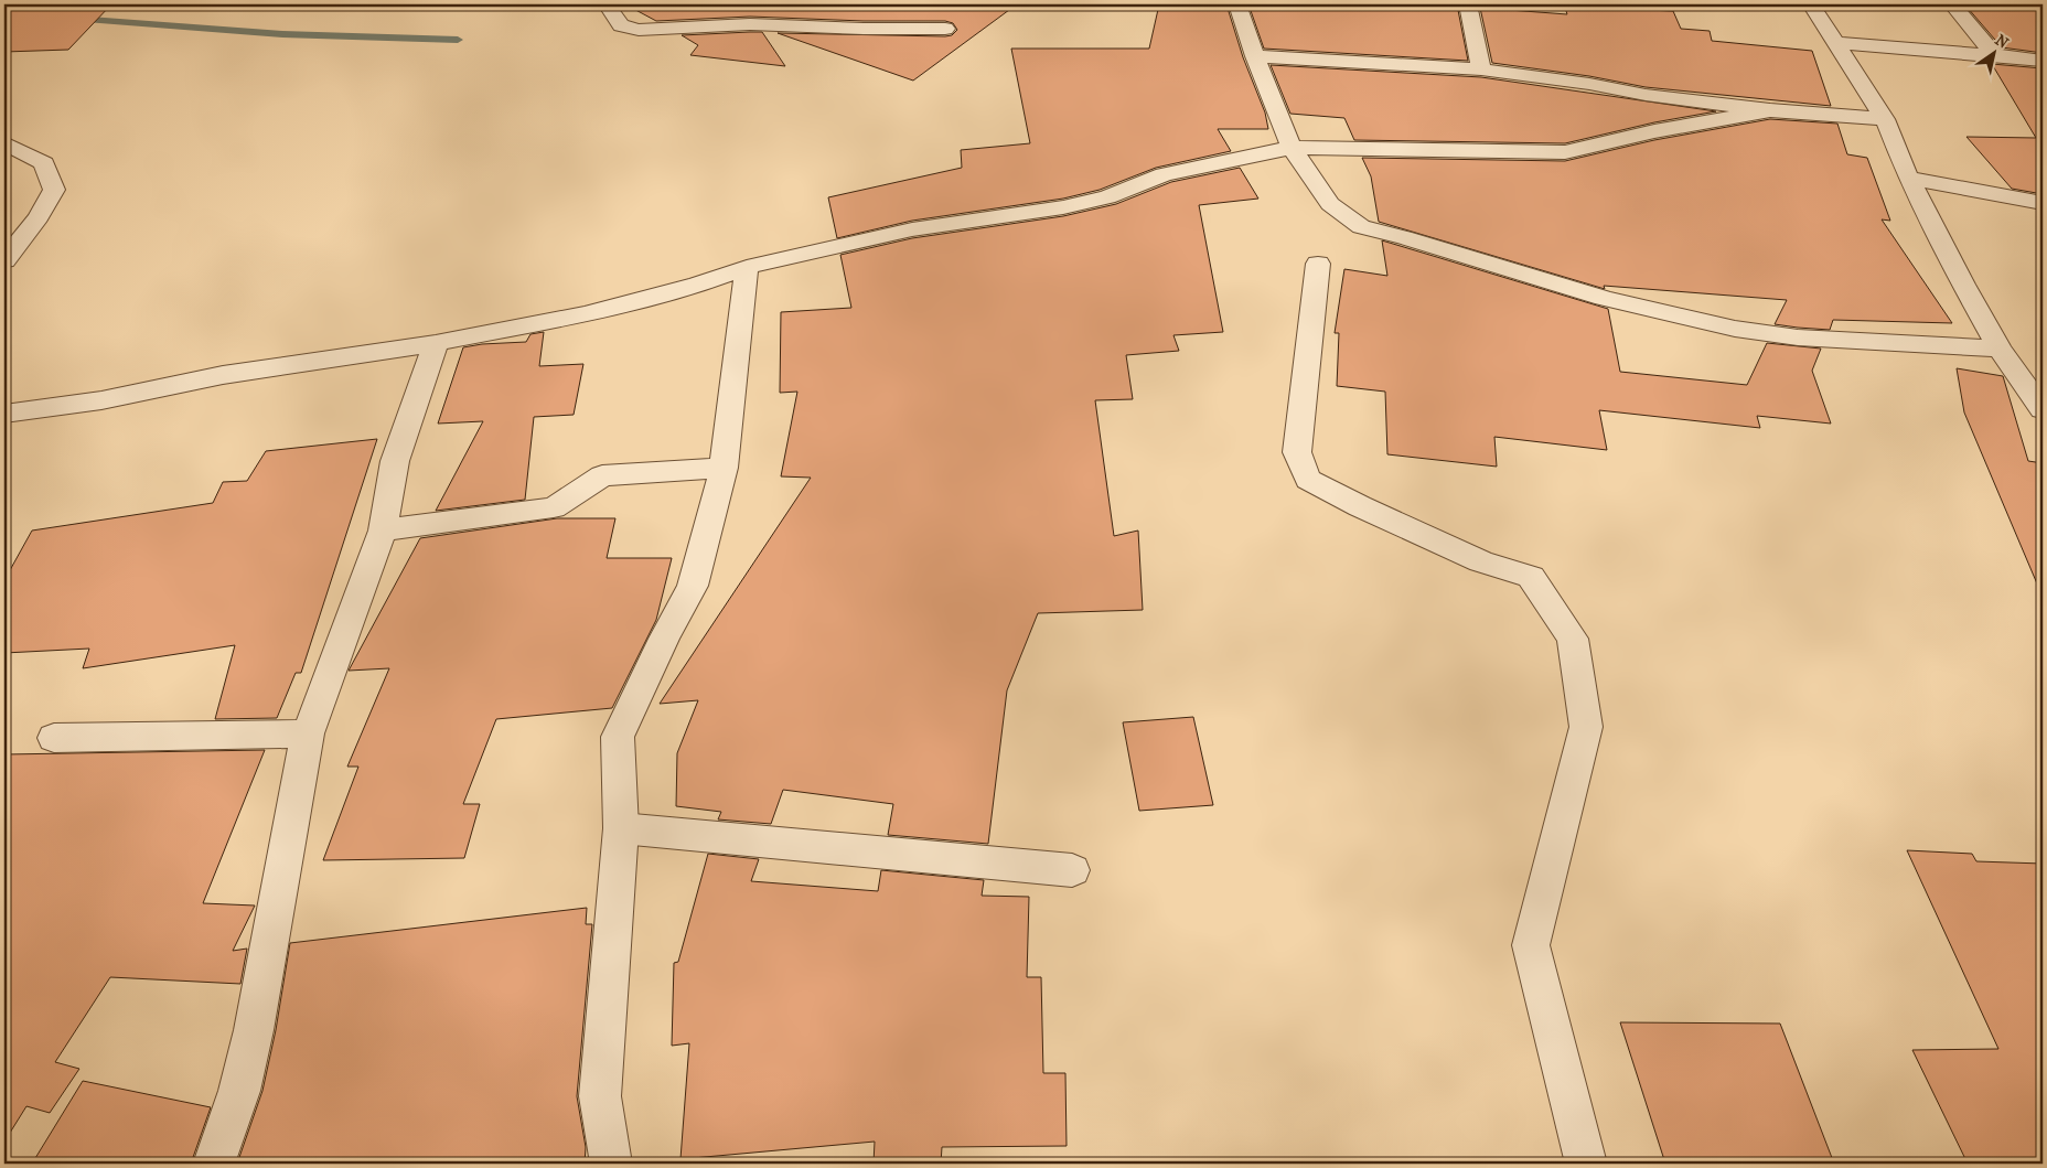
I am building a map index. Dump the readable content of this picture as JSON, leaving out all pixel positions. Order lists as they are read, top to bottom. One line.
{"north":"top right"}
